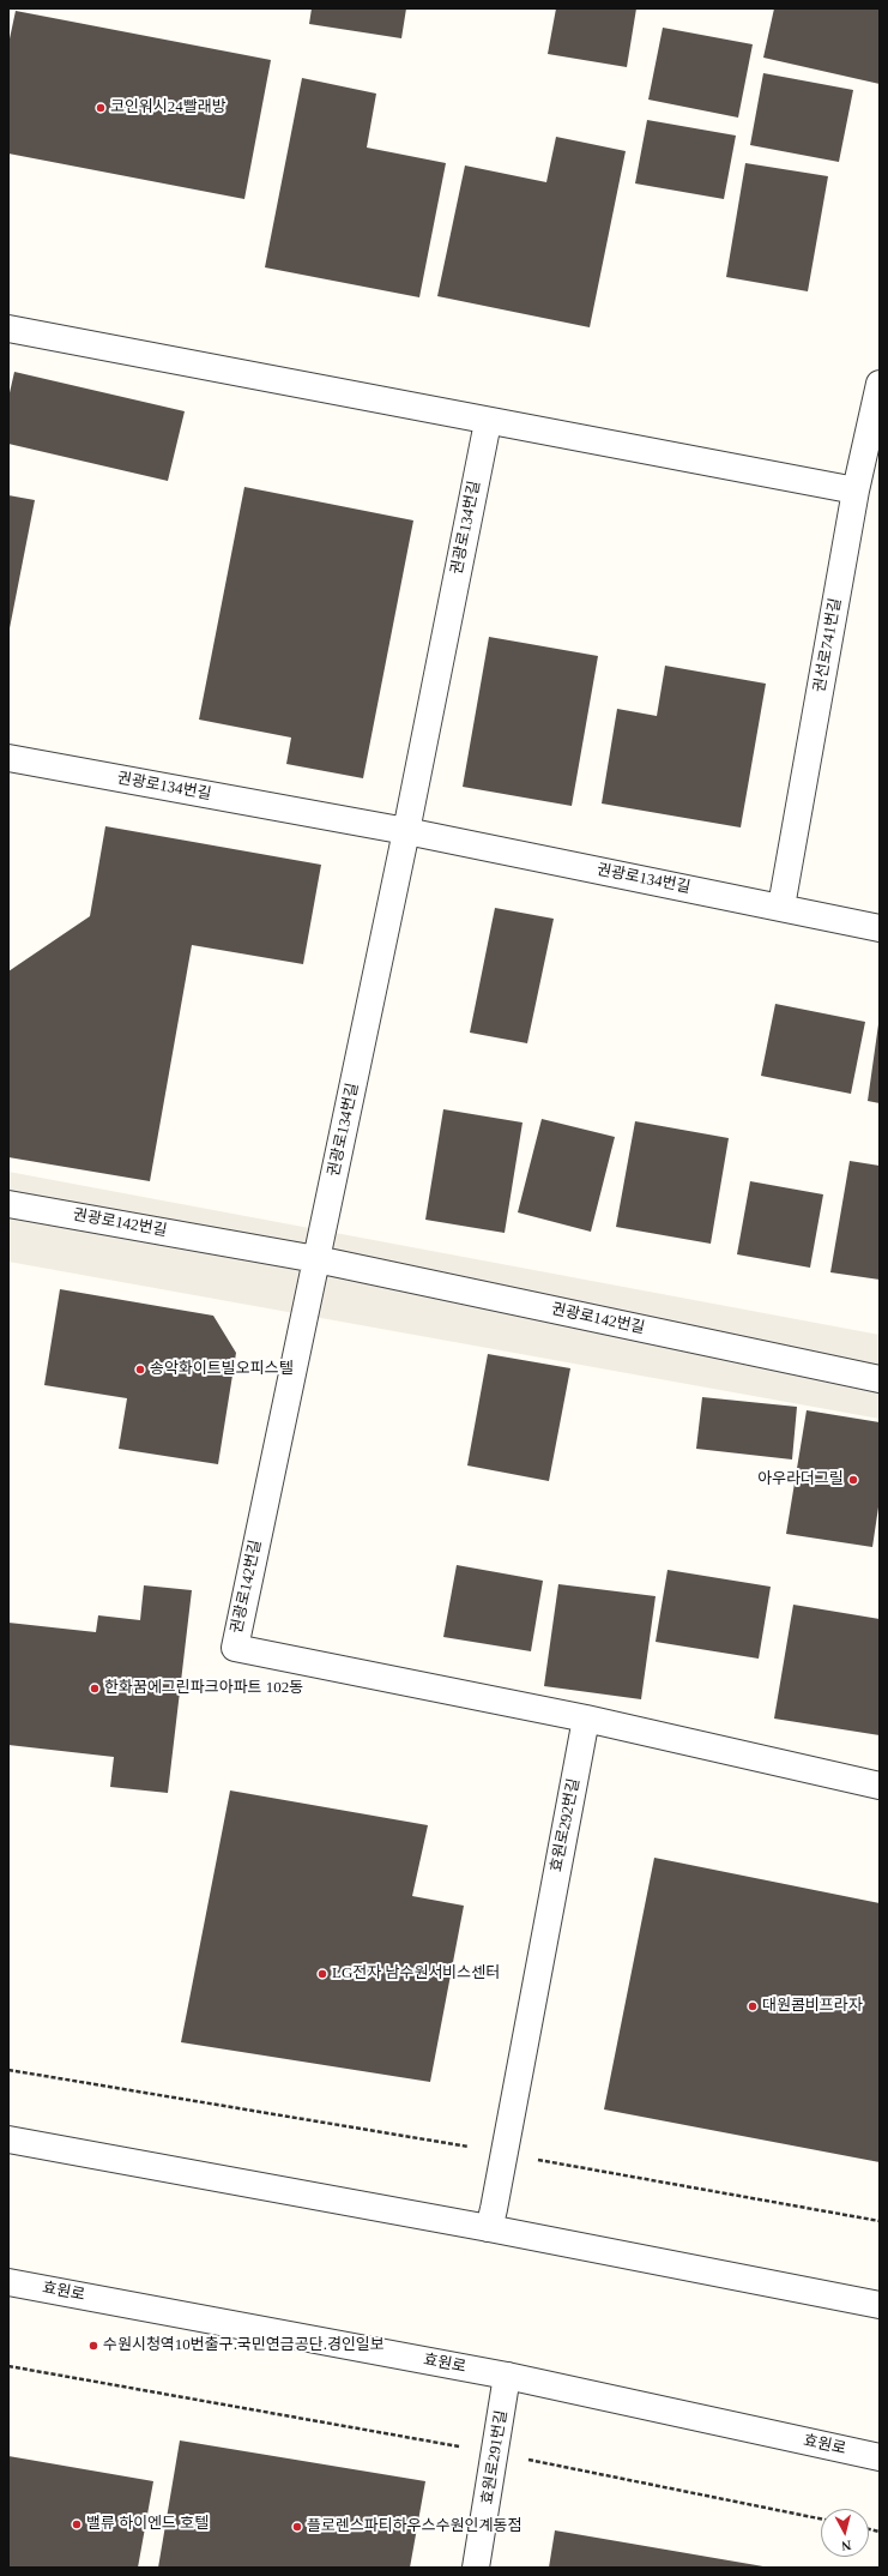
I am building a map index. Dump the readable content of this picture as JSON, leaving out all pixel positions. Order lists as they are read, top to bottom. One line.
{"streets":{"street":["권광로134번길","권선로741번길","권광로142번길","효원로292번길","효원로","효원로291번길"]},"crossings":[["권광로134번길","권선로741번길"],["권광로134번길","권광로142번길"],["권광로142번길","효원로292번길"],["효원로","효원로291번길"]],"places":["코인워시24빨래방","송악화이트빌오피스텔","아우라더그릴","한화꿈에그린파크아파트 102동","LG전자 남수원서비스센터","대원콤비프라자","수원시청역10번출구.국민연금공단.경인일보","밸류 하이엔드 호텔","플로렌스파티하우스수원인계동점"],"north":"bottom"}
